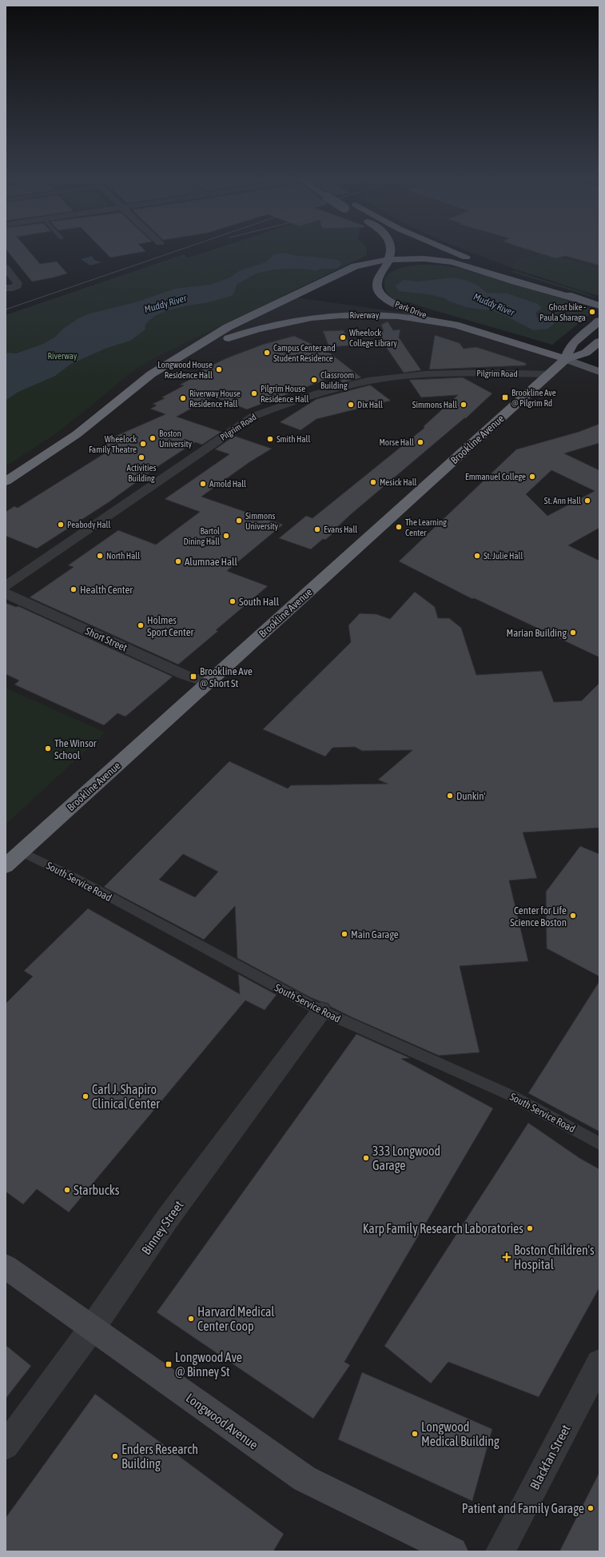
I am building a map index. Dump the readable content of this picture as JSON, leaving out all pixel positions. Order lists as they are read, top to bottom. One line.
{"streets":{"highway":["Park Drive","Riverway","Brookline Avenue"],"main road":["Longwood Avenue"],"street":["Pilgrim Road","Short Street","Binney Street","Blackfan Street"],"lane":["South Service Road"]},"crossings":[["Park Drive","Riverway"],["Riverway","Brookline Avenue"],["Pilgrim Road","Brookline Avenue"],["Brookline Avenue","Short Street"],["Brookline Avenue","South Service Road"],["South Service Road","Binney Street"],["Binney Street","Longwood Avenue"]],"water":["Muddy River"],"parks":["Riverway"],"places":{"other":["Ghost bike - Paula Sharaga","Wheelock College Library","Campus Center and Student Residence","Longwood House Residence Hall","Classroom Building","Pilgrim House Residence Hall","Riverway House Residence Hall","Dix Hall","Simmons Hall","Boston University","Smith Hall","Morse Hall","Wheelock Family Theatre","Activities Building","Emmanuel College","Mesick Hall","Arnold Hall","St. Ann Hall","Simmons University","Peabody Hall","The Learning Center","Evans Hall","Bartol Dining Hall","North Hall","St. Julie Hall","Alumnae Hall","Health Center","South Hall","Holmes Sport Center","Marian Building","The Winsor School","Dunkin'","Center for Life Science Boston","Main Garage","Carl J. Shapiro Clinical Center","333 Longwood Garage","Starbucks","Karp Family Research Laboratories","Harvard Medical Center Coop","Longwood Medical Building","Enders Research Building","Patient and Family Garage"],"transit":["Brookline Ave @ Pilgrim Rd","Brookline Ave @ Short St","Longwood Ave @ Binney St"],"health":["Boston Children's Hospital"]}}
